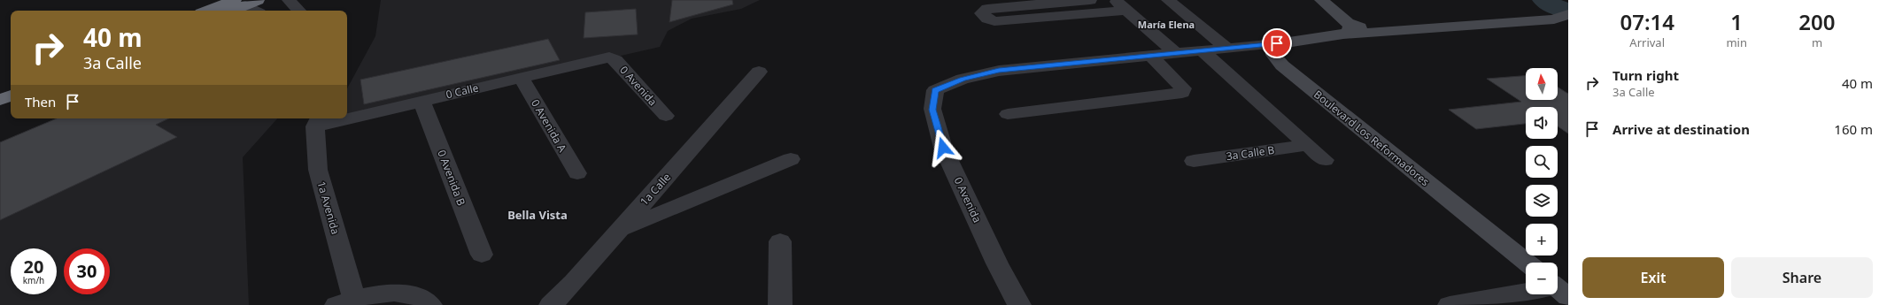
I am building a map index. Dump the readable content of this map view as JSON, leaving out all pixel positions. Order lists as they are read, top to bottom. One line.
{"streets":{"main road":["Boulevard Los Reformadores"],"street":["0 Avenida","0 Calle","0 Avenida A","3a Calle B","0 Avenida B","1a Calle","1a Avenida"]},"crossings":[["0 Avenida","0 Calle"],["0 Calle","0 Avenida A"],["0 Calle","0 Avenida B"],["0 Calle","1a Avenida"]],"districts":["María Elena","Bella Vista"],"north":"top","page":{"eta":["07:14","Arrival","1","min","200","m"],"turn":["40 m","3a Calle"],"list":[{"name":"Turn right","note":"3a Calle","value":"40 m"},{"name":"Arrive at destination","value":"160 m"}],"map_buttons":["+","−"],"then":"Then","speed":"20 km/h","limit":"30","buttons":["Exit","Share"]}}
